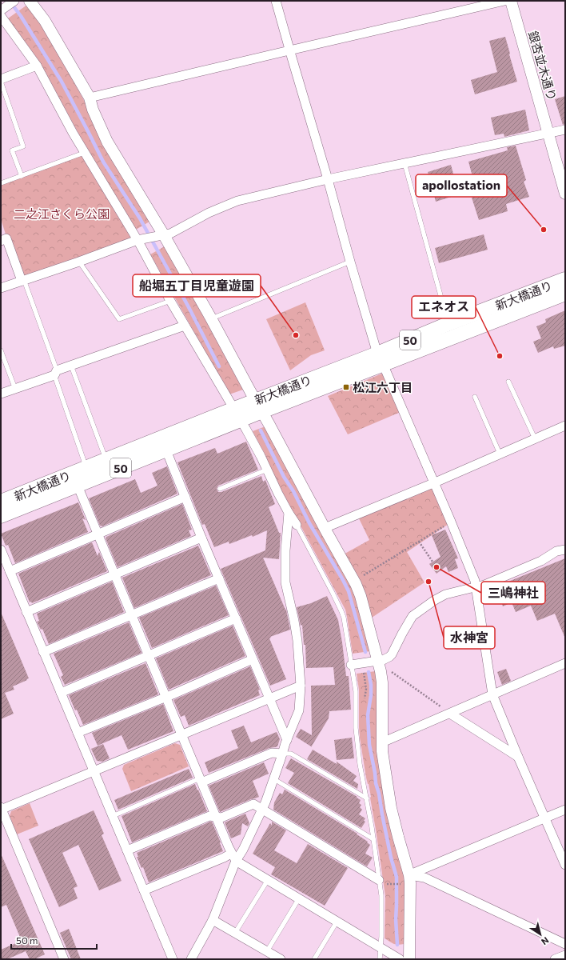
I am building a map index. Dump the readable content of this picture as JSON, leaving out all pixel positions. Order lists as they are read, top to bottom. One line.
{"streets":{"main road":["新大橋通り","50"],"street":["銀杏並木通り"]},"parks":["二之江さくら公園"],"places":{"other":["apollostation","船堀五丁目児童遊園","エネオス","三嶋神社","水神宮"],"transit":["松江六丁目"]},"scale_bar":"50 m","north":"bottom right"}
